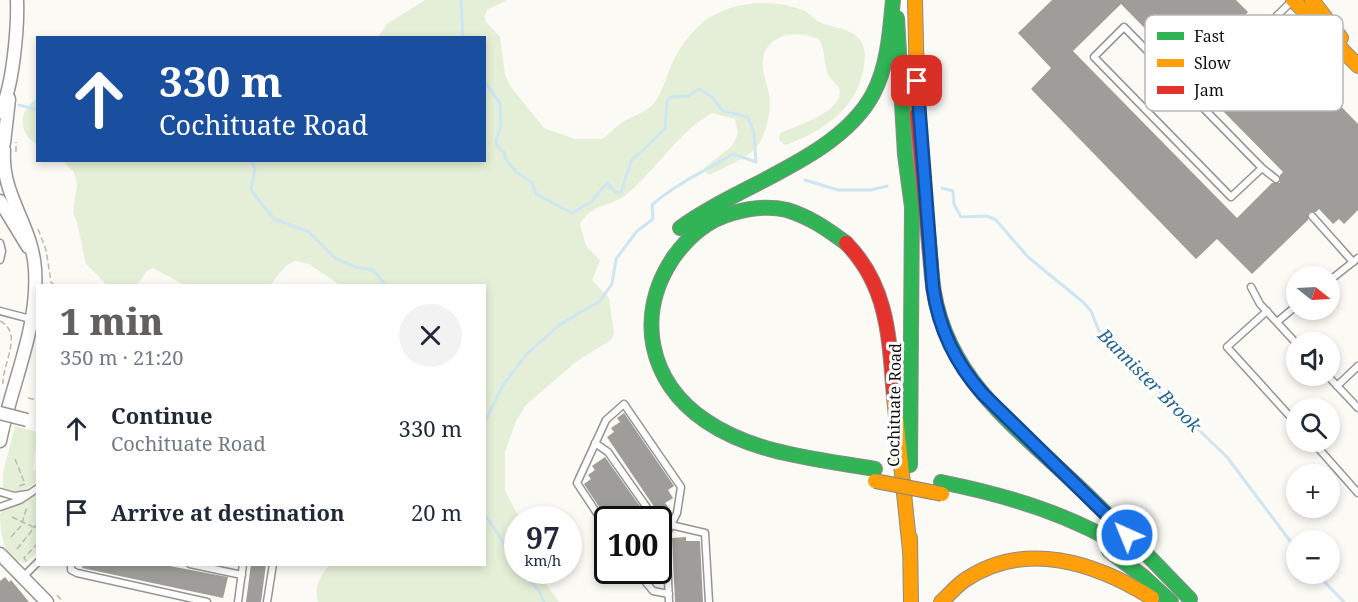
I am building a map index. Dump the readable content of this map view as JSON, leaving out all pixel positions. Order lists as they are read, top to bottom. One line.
{"streets":{"main road":["Cochituate Road"]},"water":["Bannister Brook"],"legend":["Fast","Slow","Jam"],"north":"right","page":{"turn":["330 m","Cochituate Road"],"map_buttons":["+","−"],"heading":["1 min","350 m · 21:20"],"list":[{"name":"Continue","note":"Cochituate Road","value":"330 m"},{"name":"Arrive at destination","value":"20 m"}],"speed":"97 km/h","limit":"100"}}
